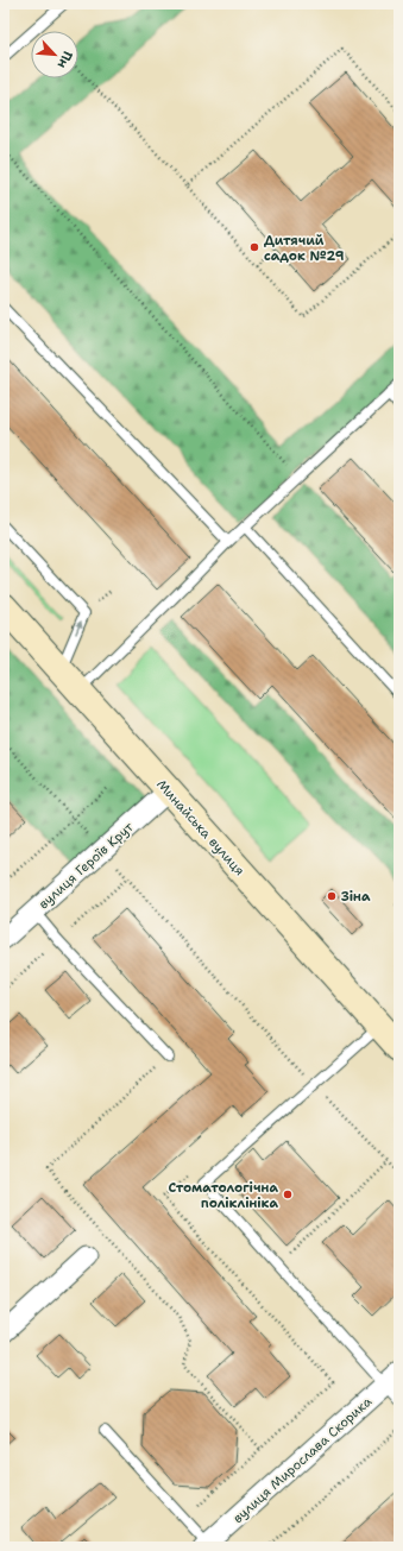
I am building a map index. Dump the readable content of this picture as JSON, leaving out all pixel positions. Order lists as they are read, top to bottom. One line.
{"streets":{"main road":["Минайська вулиця"],"street":["вулиця Героїв Крут","вулиця Мирослава Скорика"]},"crossings":[["Минайська вулиця","вулиця Героїв Крут"]],"places":["Дитячий садок №29","Зіна","Стоматологічна поліклініка"],"north":"bottom right"}
